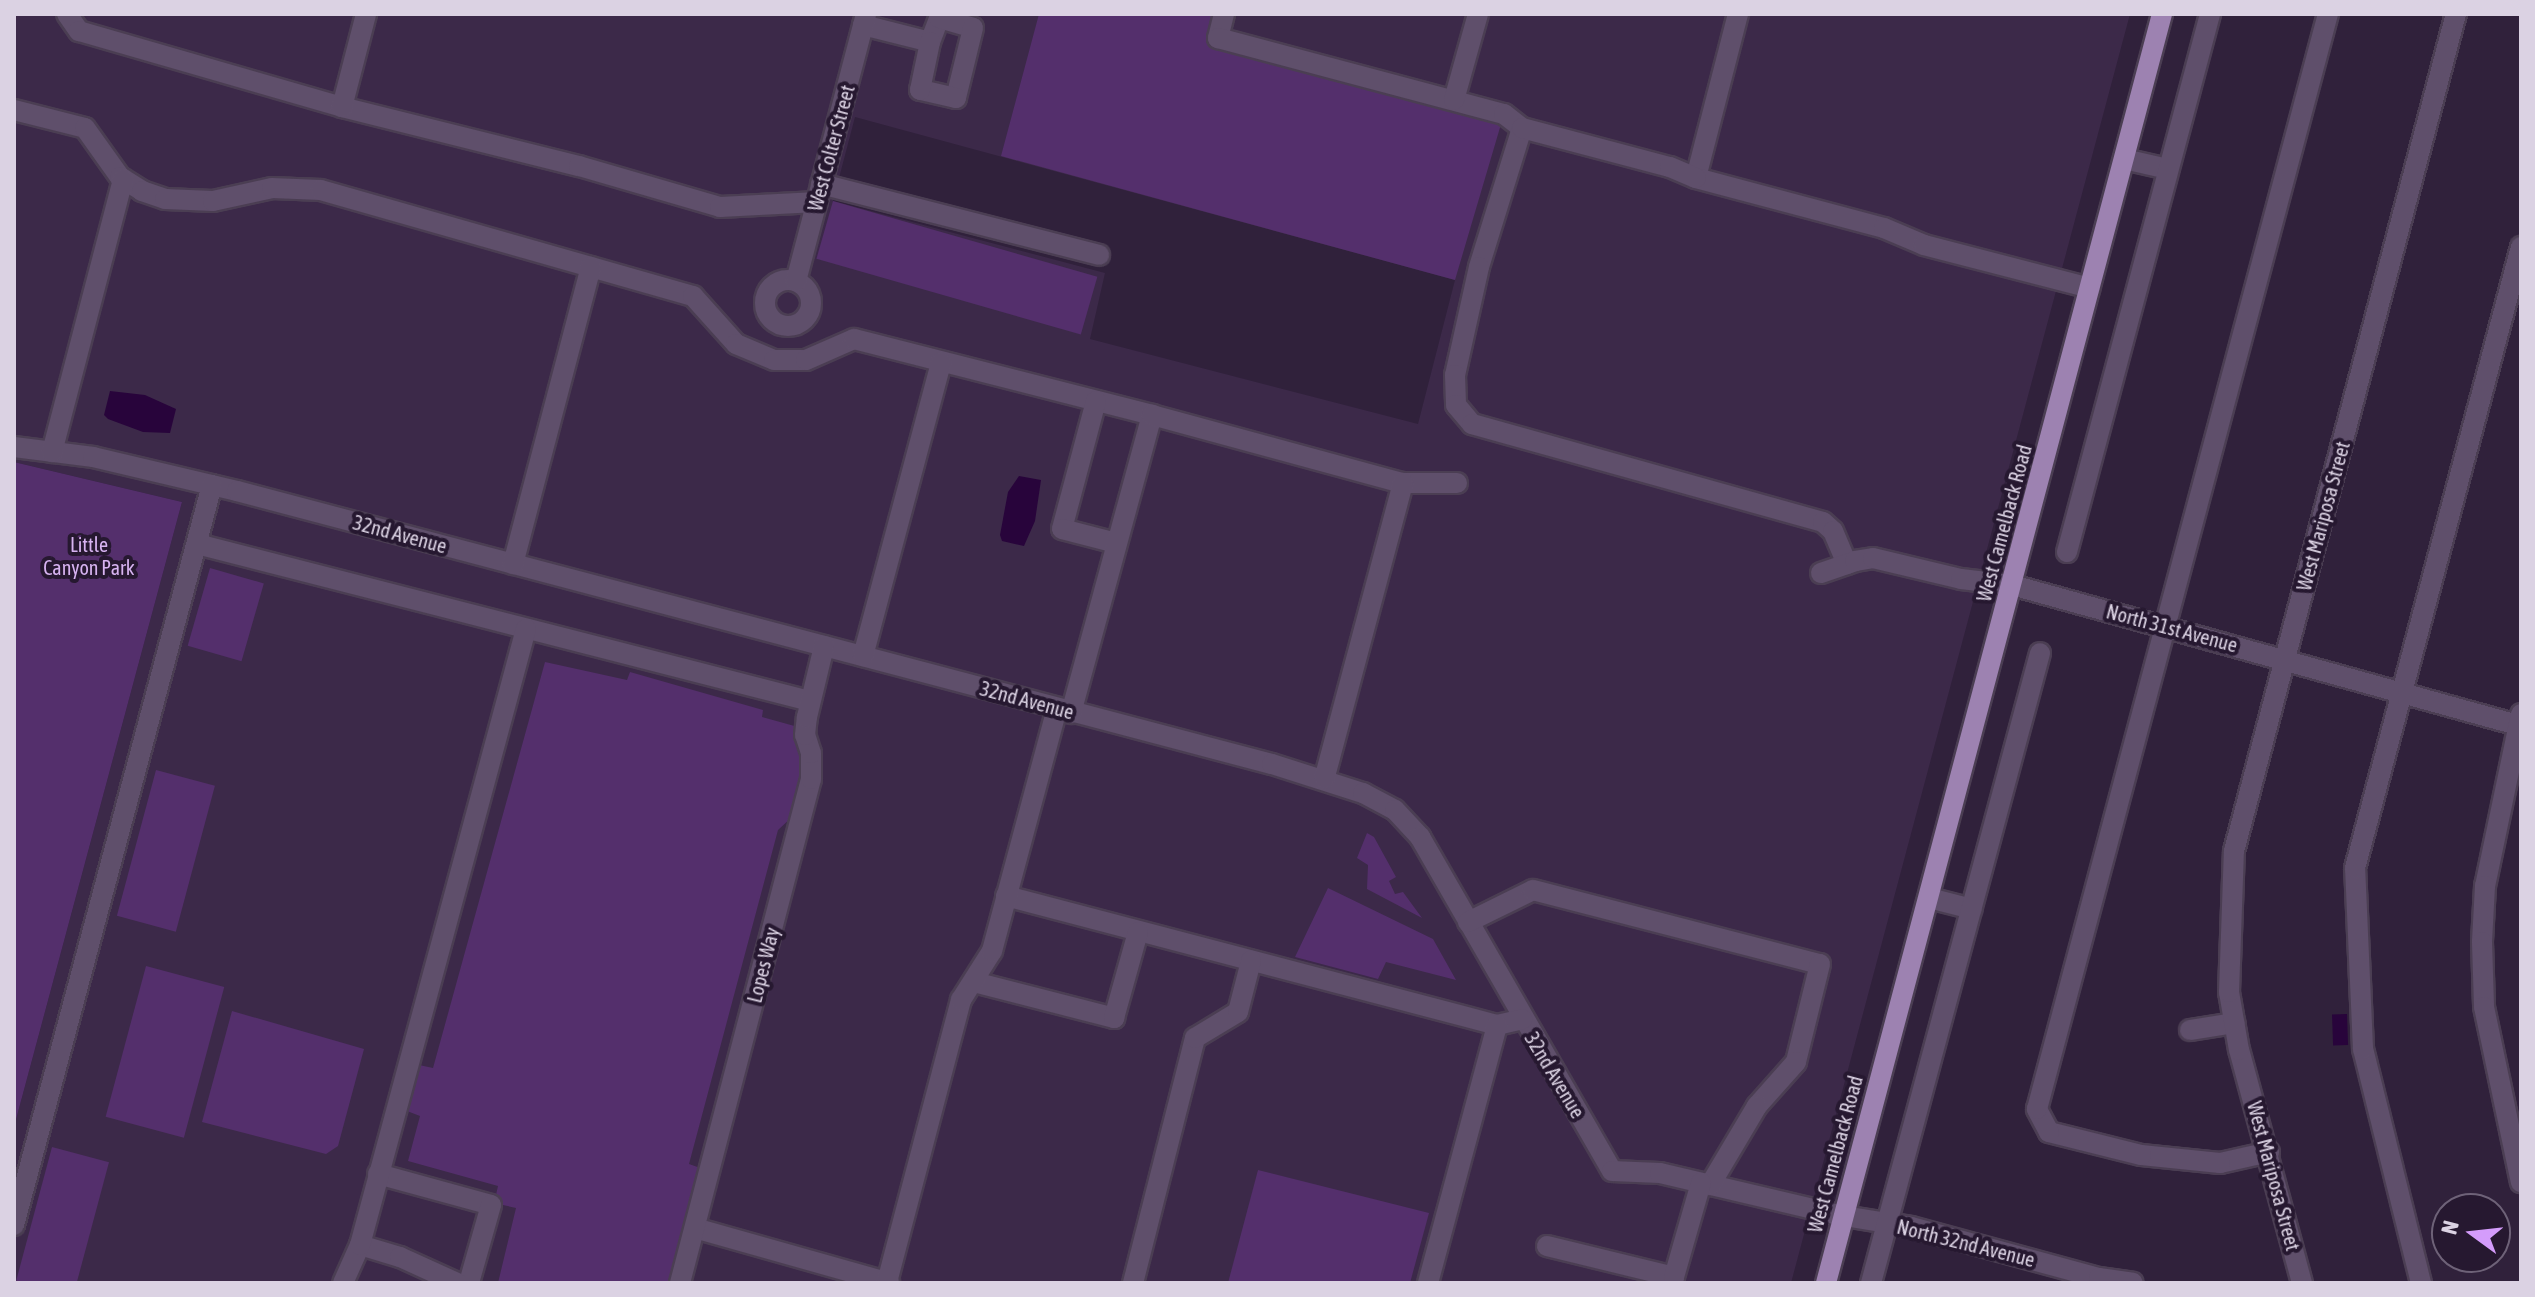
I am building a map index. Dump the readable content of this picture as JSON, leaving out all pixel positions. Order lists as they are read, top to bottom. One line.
{"streets":{"main road":["West Camelback Road"],"street":["West Colter Street","West Mariposa Street","32nd Avenue","North 31st Avenue","Lopes Way","North 32nd Avenue"]},"crossings":[["West Mariposa Street","North 31st Avenue"],["West Camelback Road","32nd Avenue"],["West Camelback Road","North 31st Avenue"],["West Camelback Road","North 32nd Avenue"],["32nd Avenue","Lopes Way"],["32nd Avenue","North 32nd Avenue"]],"parks":["Little Canyon Park"],"north":"left"}
